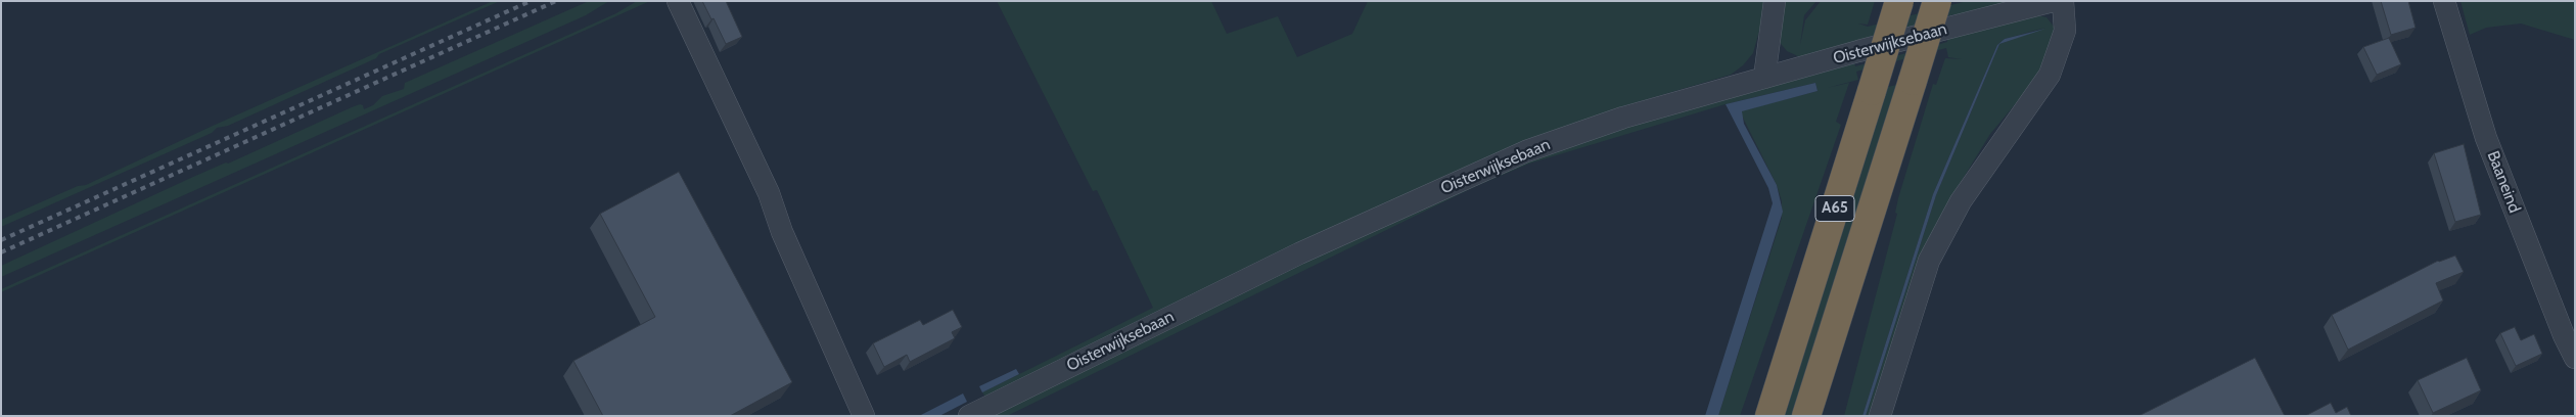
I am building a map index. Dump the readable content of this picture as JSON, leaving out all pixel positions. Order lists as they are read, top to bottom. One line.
{"streets":{"highway":["A65"],"street":["Oisterwijksebaan","Baaneind"]}}
